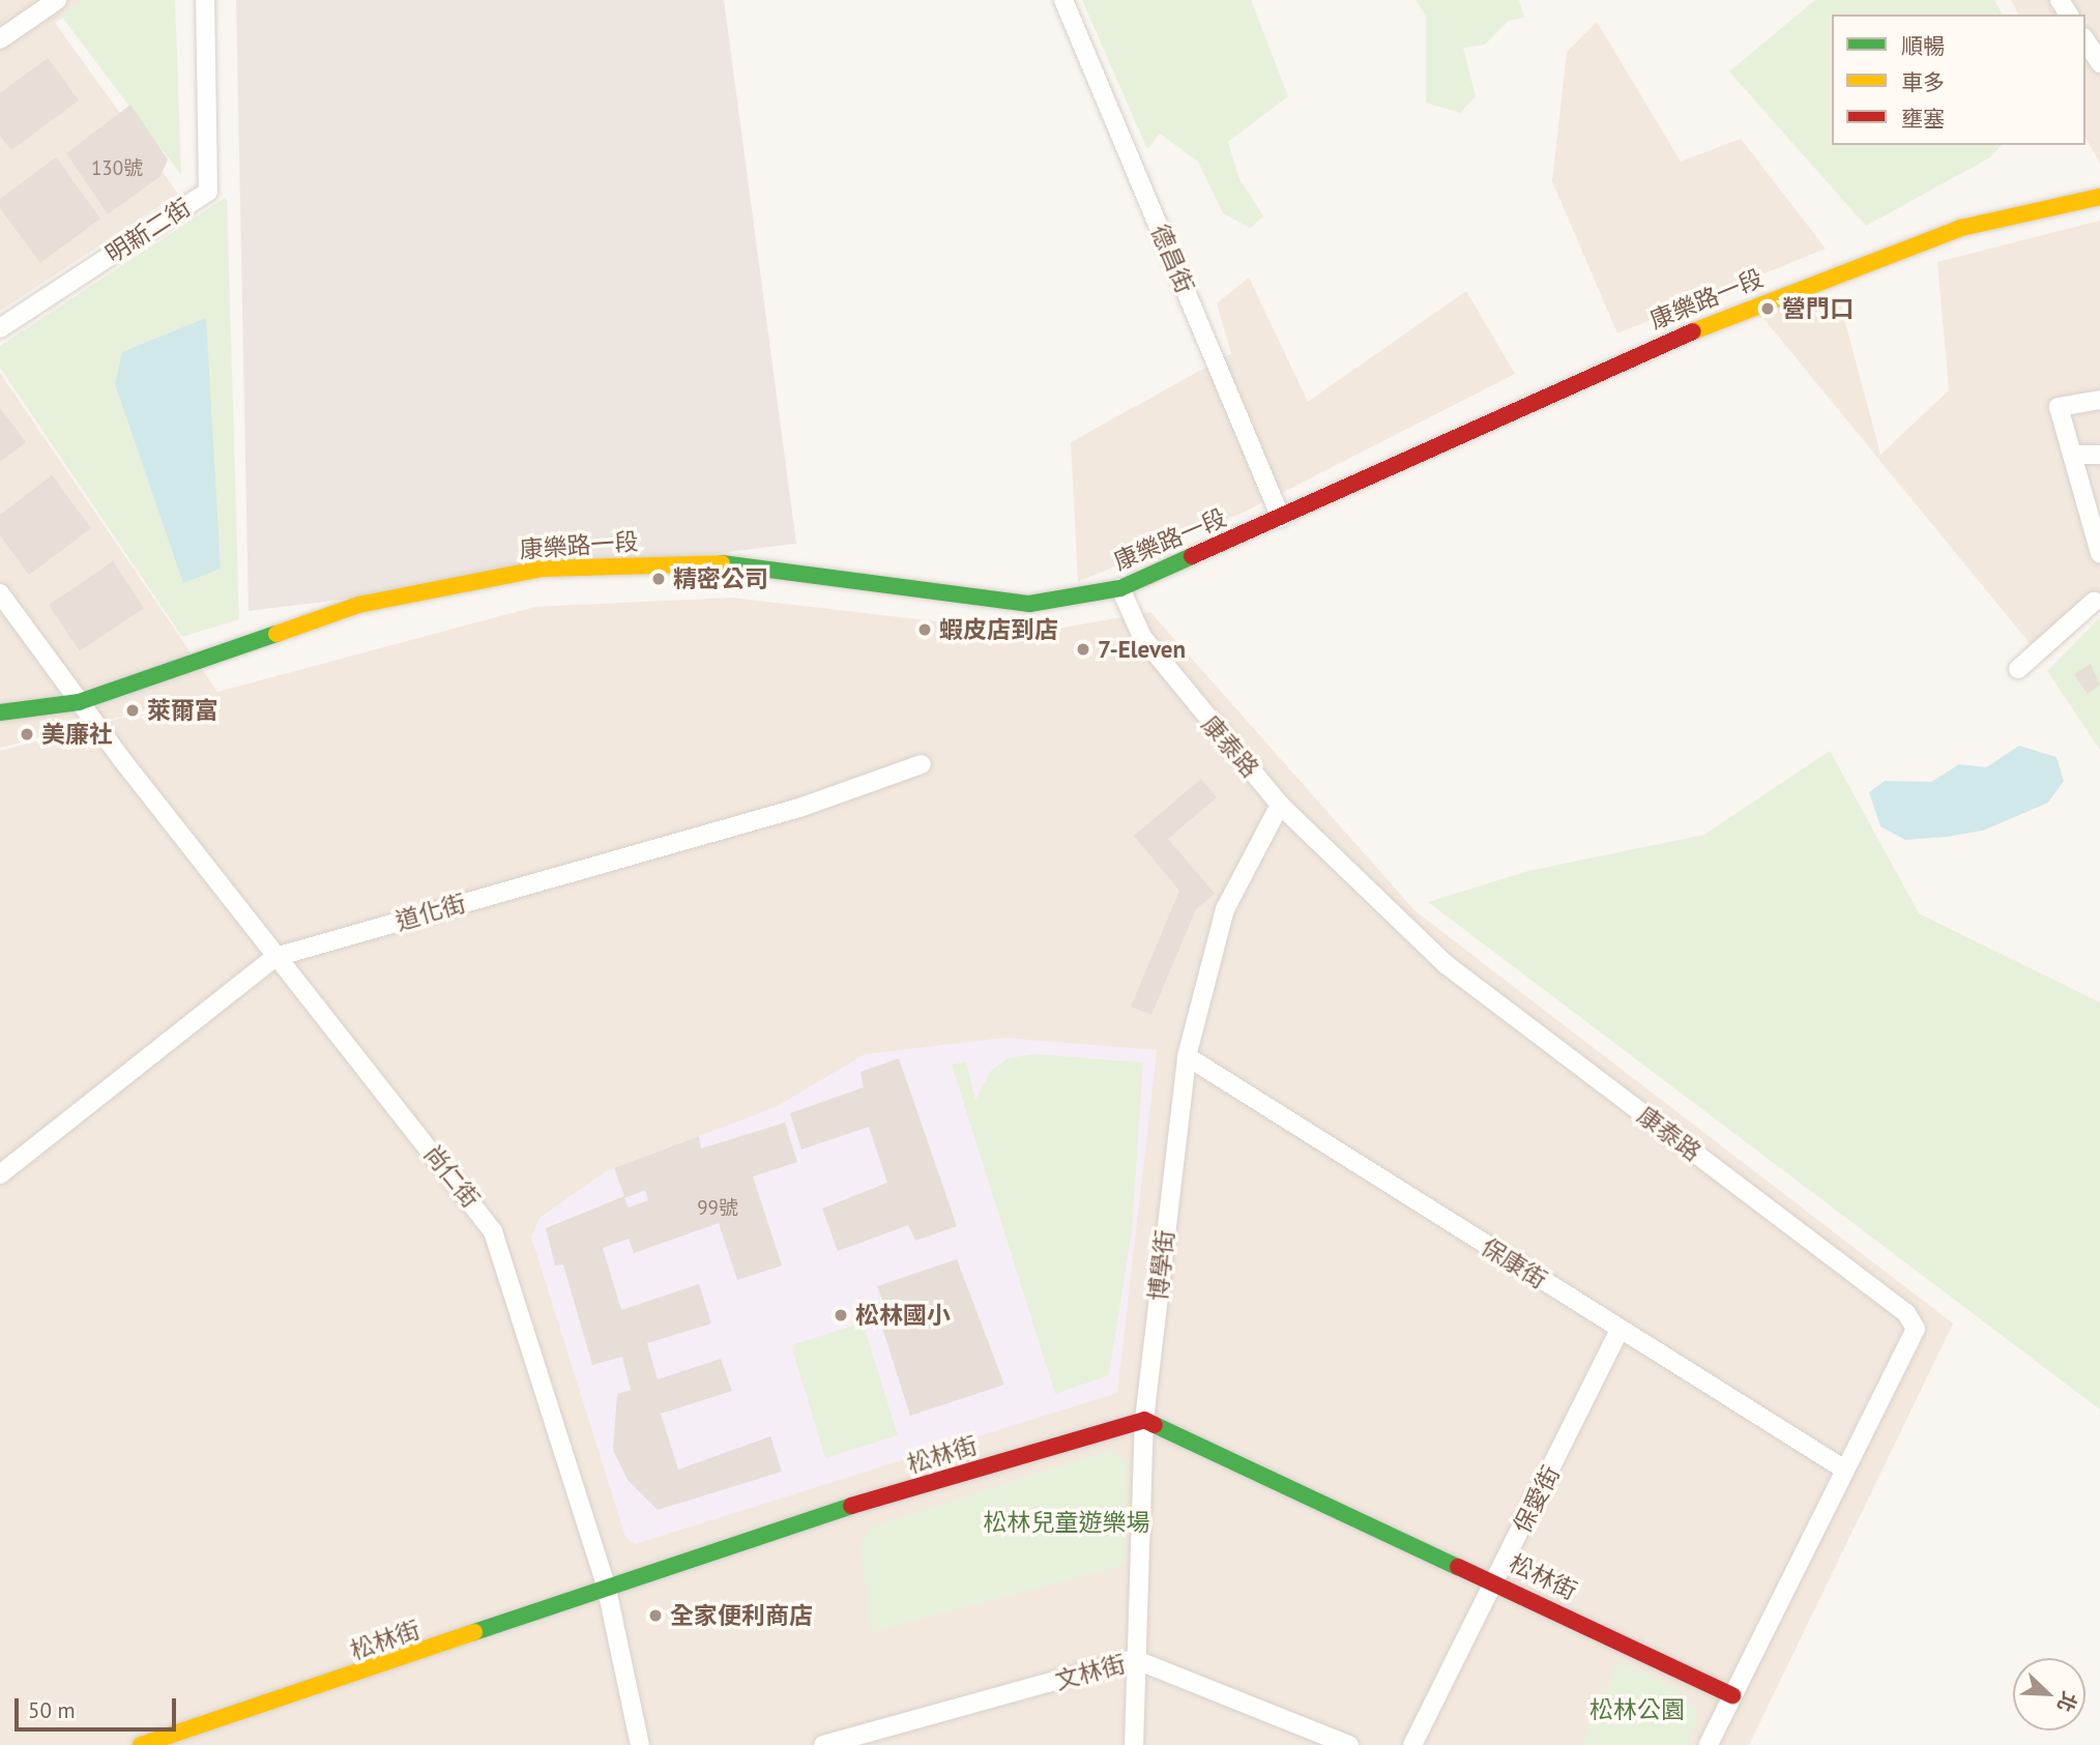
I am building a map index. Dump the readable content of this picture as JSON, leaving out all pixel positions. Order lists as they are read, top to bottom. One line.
{"streets":{"street":["明新二街","德昌街","康樂路一段","康泰路","道化街","尚仁街","保康街","博學街","松林街","保愛街","文林街"]},"crossings":[["德昌街","康樂路一段"],["康樂路一段","康泰路"],["康樂路一段","尚仁街"],["康泰路","保康街"],["康泰路","博學街"],["康泰路","松林街"],["道化街","尚仁街"],["尚仁街","松林街"],["保康街","博學街"],["保康街","保愛街"],["博學街","松林街"],["博學街","文林街"],["松林街","保愛街"]],"parks":["松林兒童遊樂場","松林公園"],"places":["營門口","精密公司","蝦皮店到店","7-Eleven","萊爾富","美廉社","松林國小","全家便利商店"],"house_numbers":["130號","99號"],"legend":["順暢","車多","壅塞"],"scale_bar":"50 m","north":"bottom right"}
